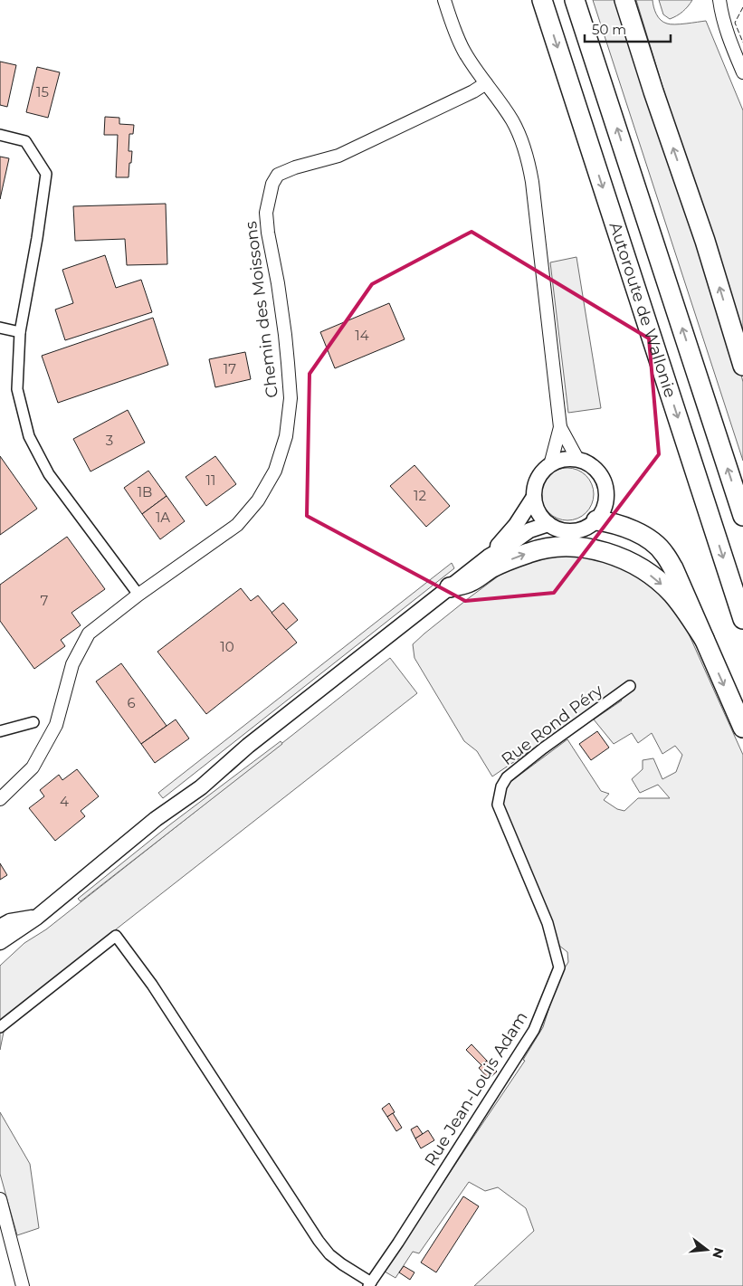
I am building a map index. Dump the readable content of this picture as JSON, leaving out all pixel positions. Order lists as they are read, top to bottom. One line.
{"streets":{"highway":["Autoroute de Wallonie"],"street":["Chemin des Moissons","Rue Rond Péry","Rue Jean-Louis Adam"]},"crossings":[["Rue Rond Péry","Rue Jean-Louis Adam"]],"house_numbers":["15","14","17","3","11","1B","12","1A","7","10","6","4"],"scale_bar":"50 m","north":"right"}
